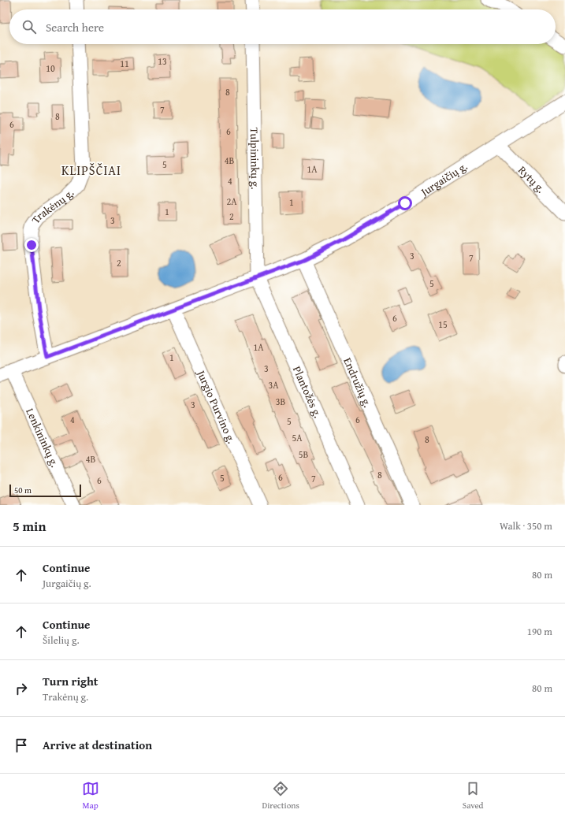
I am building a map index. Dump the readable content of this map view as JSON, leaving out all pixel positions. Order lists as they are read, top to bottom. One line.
{"streets":{"street":["Tulpininkų g.","Jurgaičių g.","Rytų g.","Trakėnų g.","Endružių g.","Plantožės g.","Jurgio Purvino g.","Lenkininkų g."]},"crossings":[["Tulpininkų g.","Jurgaičių g."],["Tulpininkų g.","Plantožės g."],["Jurgaičių g.","Rytų g."],["Jurgaičių g.","Trakėnų g."],["Jurgaičių g.","Endružių g."],["Jurgaičių g.","Plantožės g."],["Jurgaičių g.","Jurgio Purvino g."],["Jurgaičių g.","Lenkininkų g."]],"districts":["KLIPŠČIAI"],"house_numbers":["13","11","10","8","7","8","6","6","4B","5","1A","4","2A","1","1","2","3","3","7","2","5","6","15","1A","1","3","3A","3B","3","4","6","5","5A","8","5B","4B","8","6","5","7","6"],"scale_bar":"50 m","page":{"search":"Search here","scale":"50 m","heading":["5 min","Walk · 350 m"],"list":[["Continue","Jurgaičių g.","80 m"],["Continue","Šilelių g.","190 m"],["Turn right","Trakėnų g.","80 m"],"Arrive at destination"],"nav":["Map","Directions","Saved"]}}
